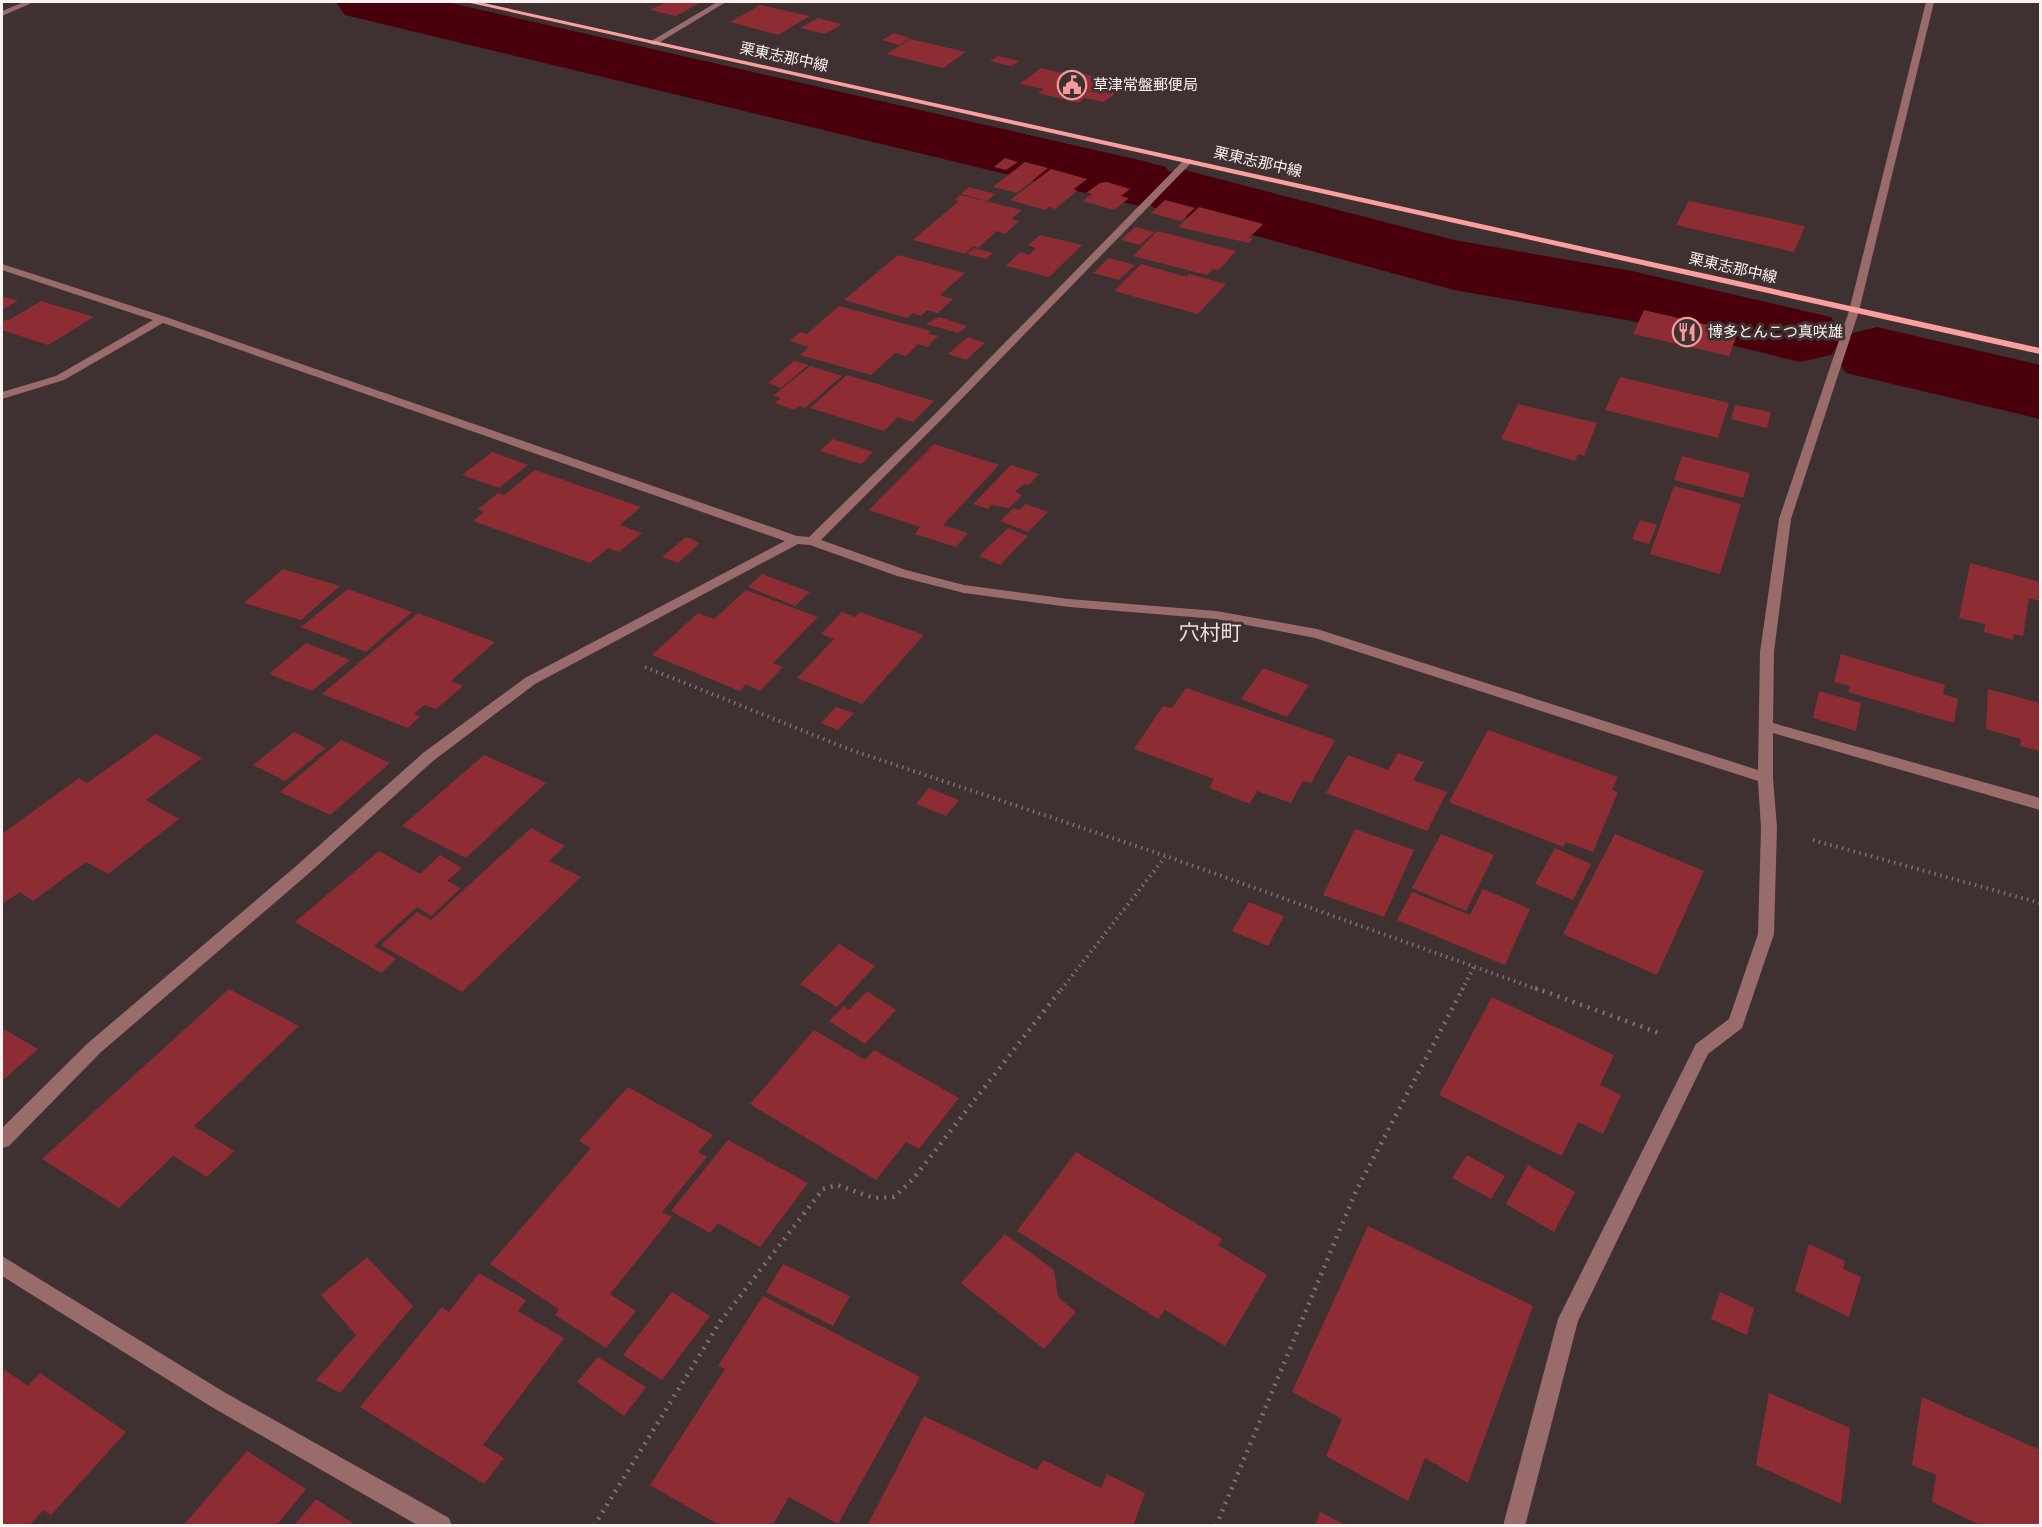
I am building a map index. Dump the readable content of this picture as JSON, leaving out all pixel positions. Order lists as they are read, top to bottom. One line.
{"streets":{"main road":["栗東志那中線"]},"districts":["穴村町"],"places":{"public building":["草津常盤郵便局"],"restaurant":["博多とんこつ真咲雄"]}}
